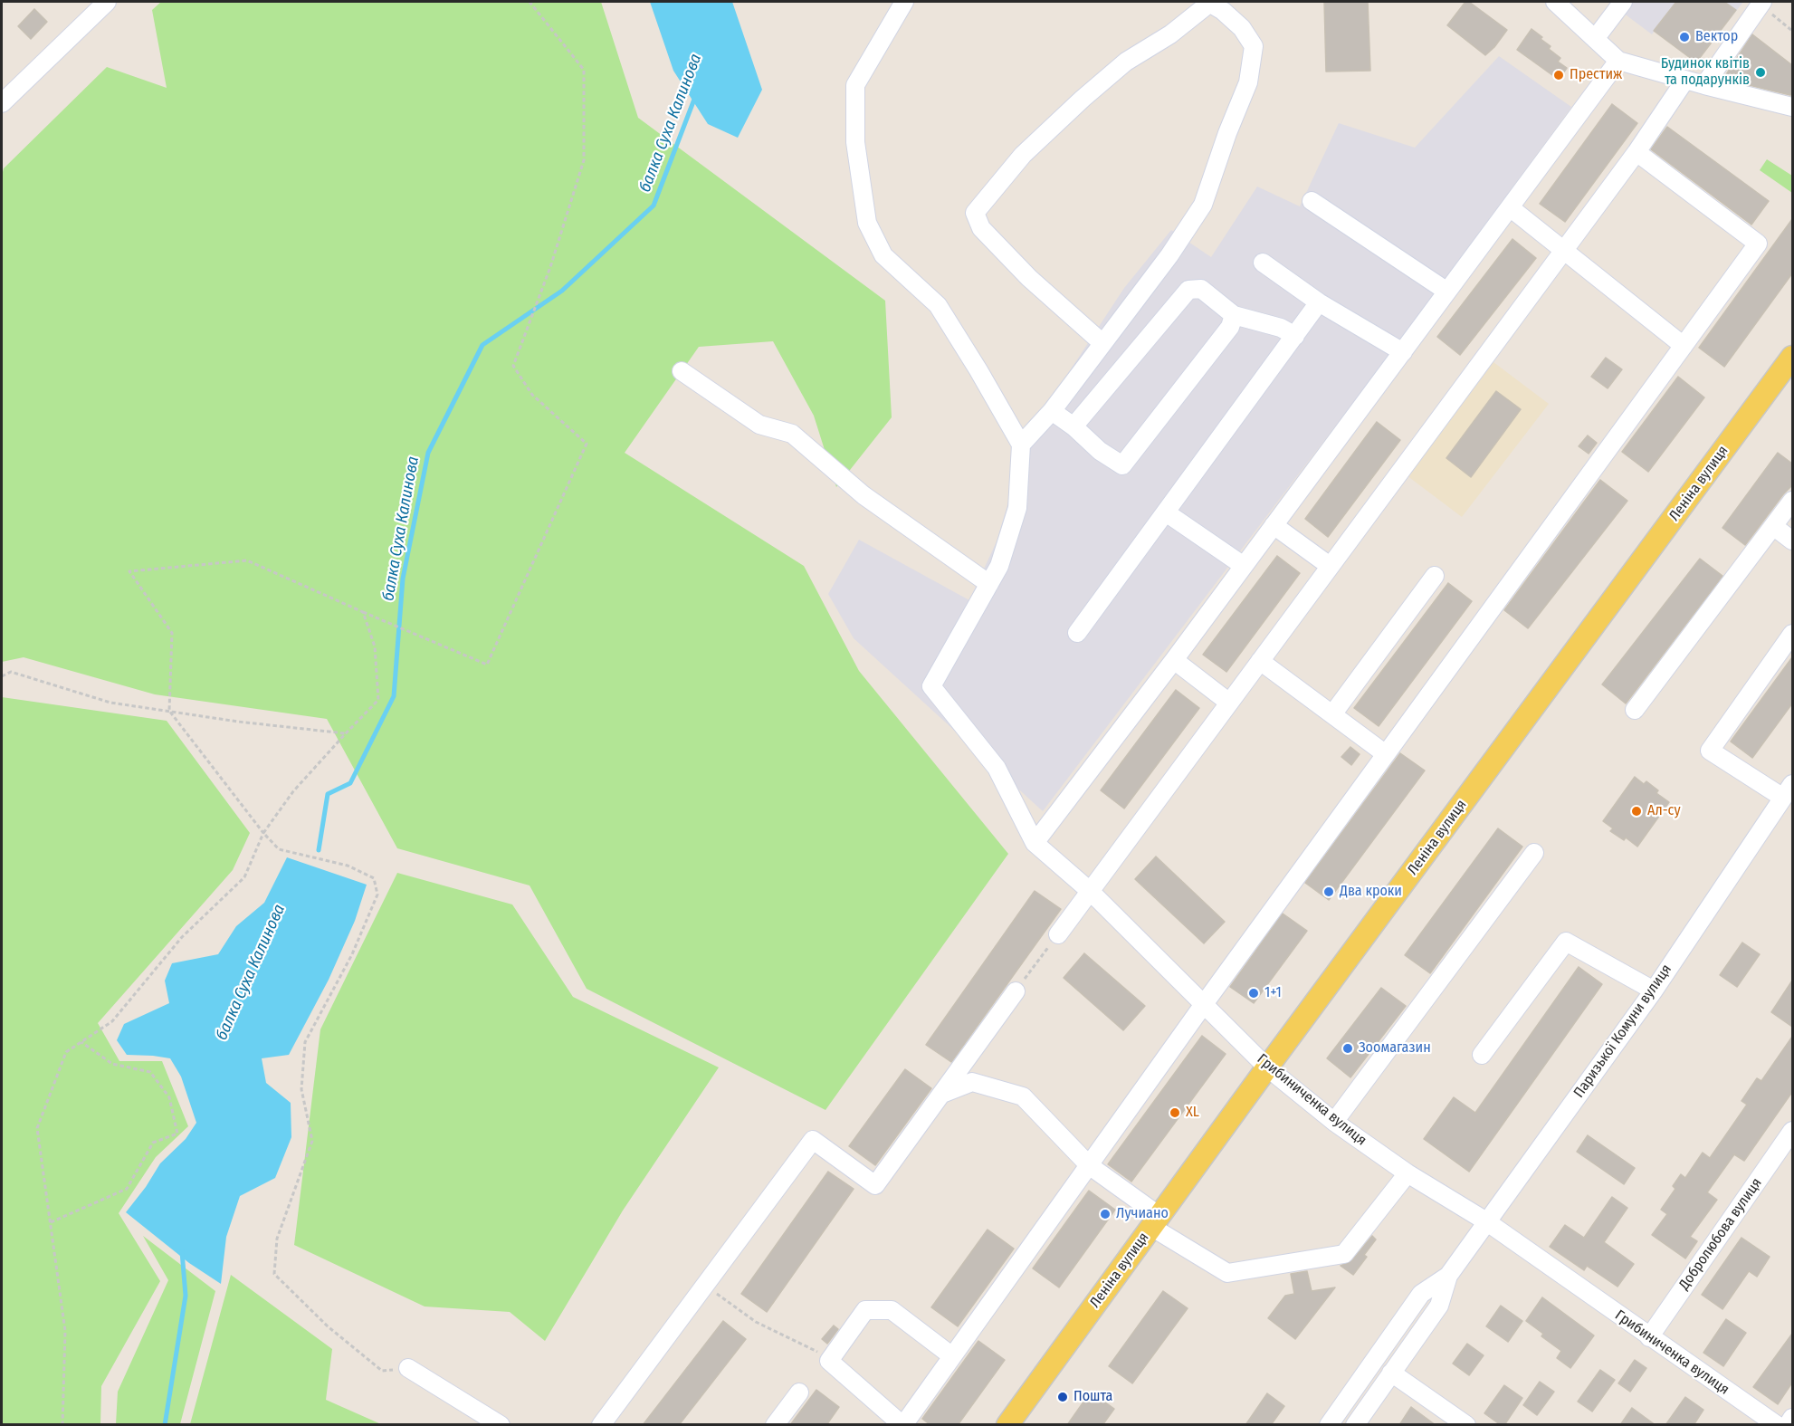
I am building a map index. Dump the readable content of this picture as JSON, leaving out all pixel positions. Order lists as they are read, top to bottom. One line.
{"streets":{"main road":["Леніна вулиця"],"street":["Паризької Комуни вулиця","Грибиниченка вулиця","Добролюбова вулиця"]},"crossings":[["Леніна вулиця","Грибиниченка вулиця"],["Паризької Комуни вулиця","Грибиниченка вулиця"],["Грибиниченка вулиця","Добролюбова вулиця"]],"water":["балка Суха Калинова"],"places":["Вектор","Будинок квітів та подарунків","Престиж","Ал-су","Два кроки","1+1","Зоомагазин","XL","Лучиано","Пошта"]}
